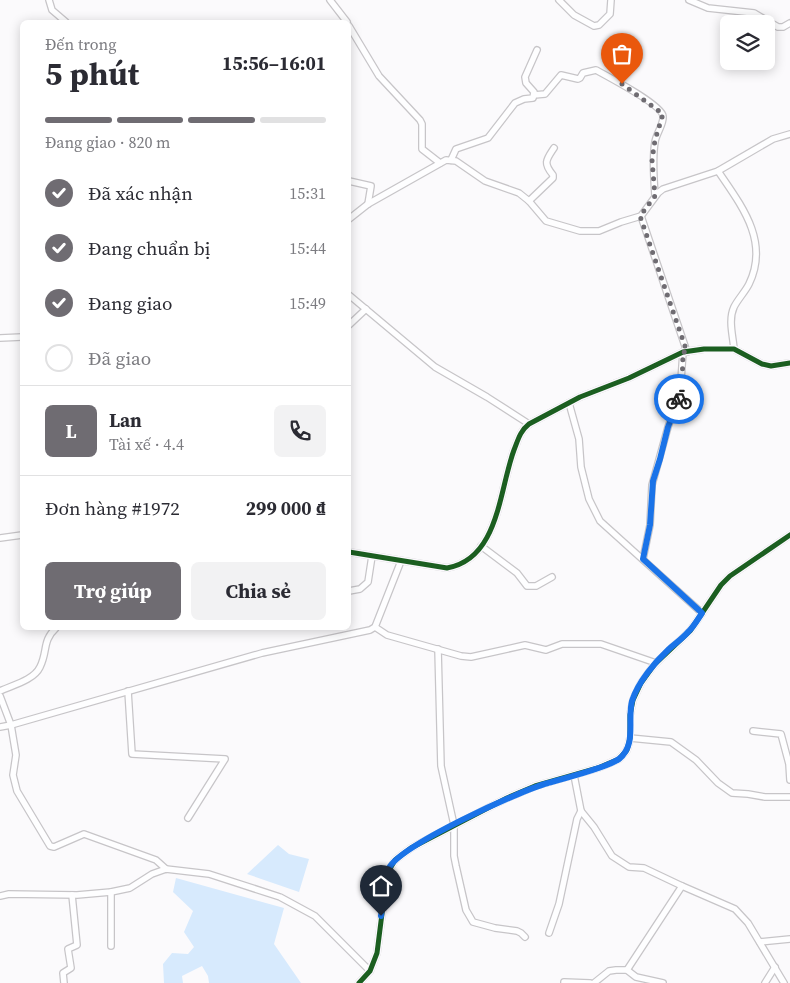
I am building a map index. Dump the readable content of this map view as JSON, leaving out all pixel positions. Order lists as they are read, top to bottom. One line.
{"page":{"heading":["5 phút","Đến trong","15:56–16:01"],"panel":["Lan","Tài xế · 4.4","Đơn hàng #1972","299 000 ₫"],"bar":"Đang giao · 820 m","list":[["Đã xác nhận","15:31"],["Đang chuẩn bị","15:44"],["Đang giao","15:49"],"Đã giao"],"round":"L","buttons":["Trợ giúp","Chia sẻ"]}}
